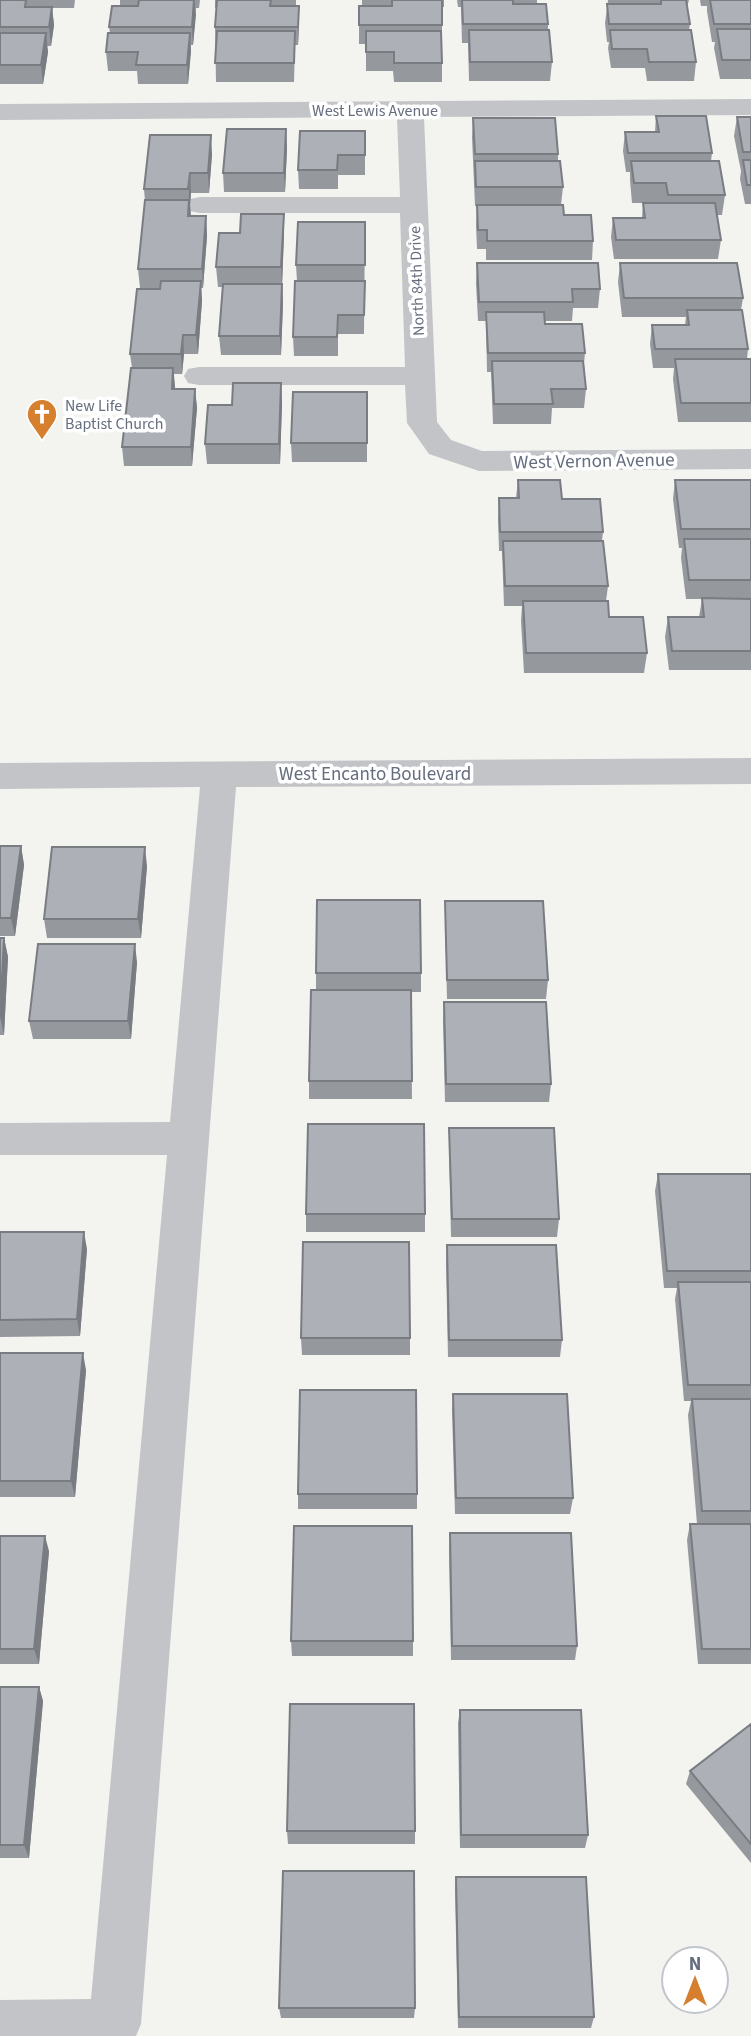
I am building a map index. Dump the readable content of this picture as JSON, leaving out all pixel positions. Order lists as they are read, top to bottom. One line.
{"streets":{"street":["West Lewis Avenue","North 84th Drive","West Vernon Avenue","West Encanto Boulevard"]},"crossings":[["West Lewis Avenue","North 84th Drive"],["North 84th Drive","West Vernon Avenue"]],"places":{"church":["New Life Baptist Church"]},"north":"top"}
